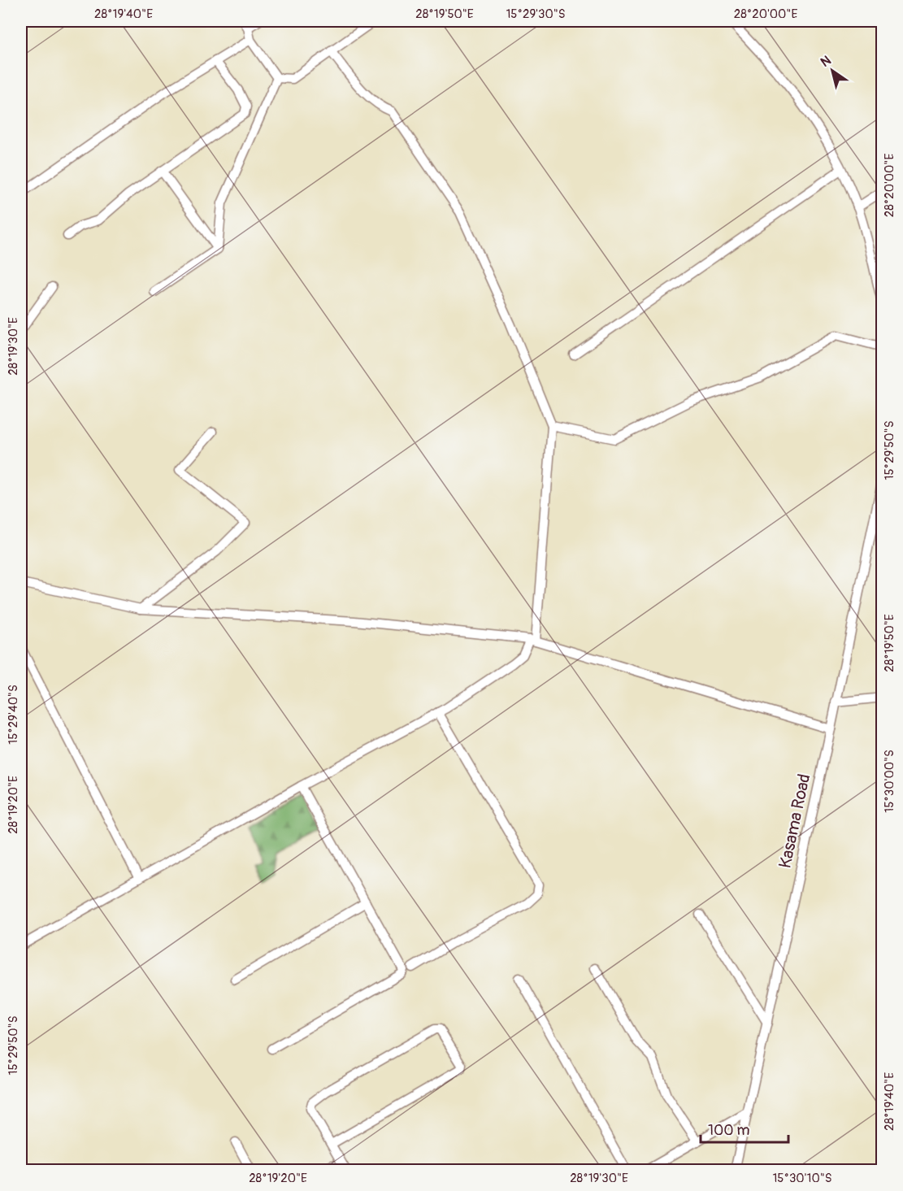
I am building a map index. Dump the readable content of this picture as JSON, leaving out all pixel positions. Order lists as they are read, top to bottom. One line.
{"streets":{"street":["Kasama Road"]},"scale_bar":"100 m","north":"top left","coordinates":["28°19'40\"E","28°19'50\"E","15°29'30\"S","28°20'00\"E","28°19'30\"E","15°29'50\"S","15°29'40\"S","15°30'00\"S","28°19'20\"E","15°30'10\"S"]}
